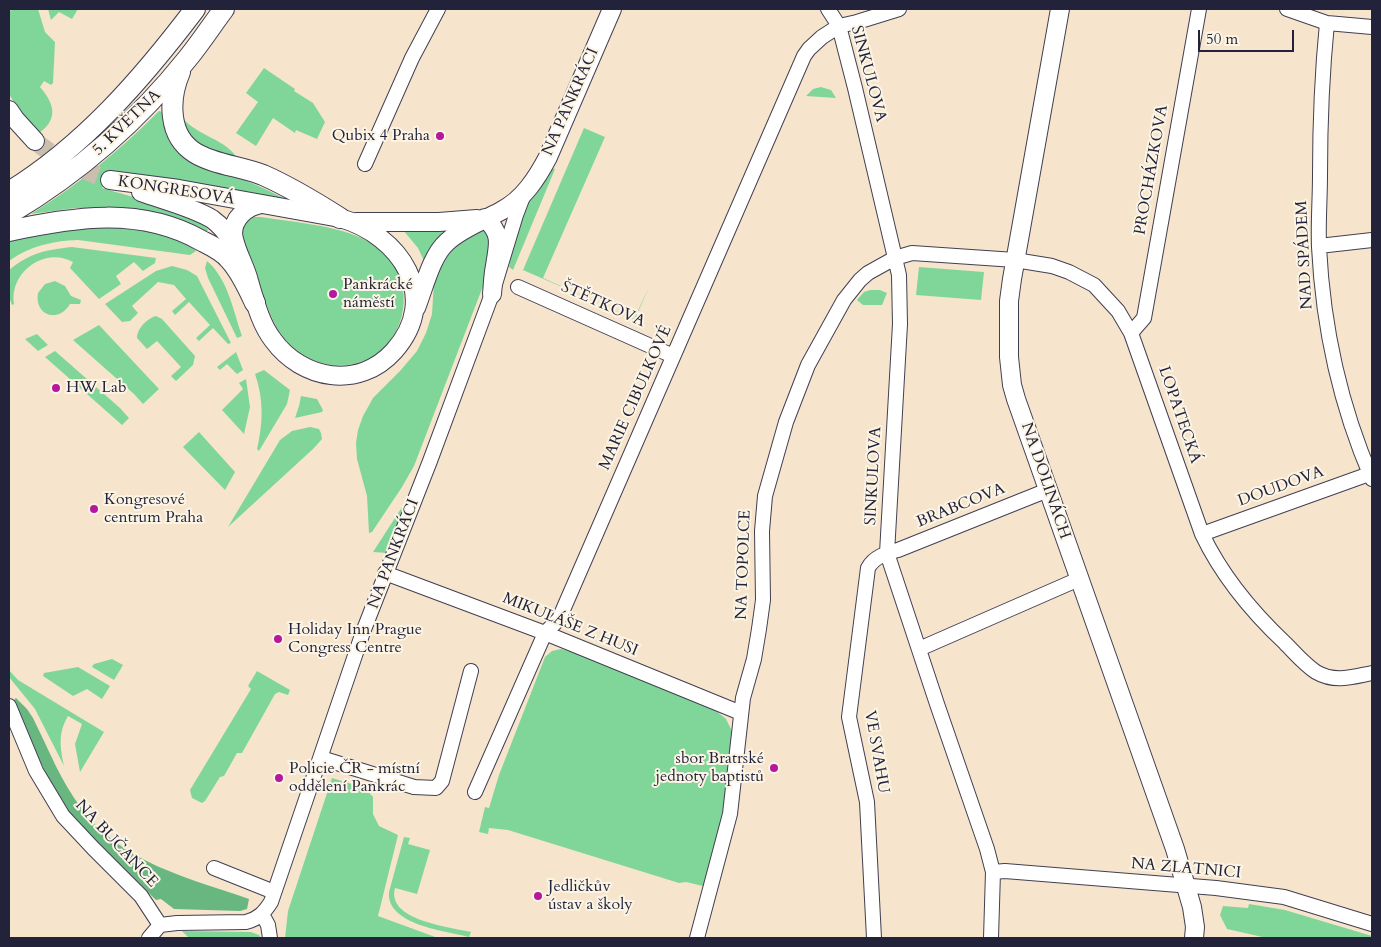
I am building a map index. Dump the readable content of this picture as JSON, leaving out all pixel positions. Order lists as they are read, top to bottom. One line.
{"streets":{"main road":["5. KVĚTNA"],"street":["SINKULOVA","NA PANKRÁCI","PROCHÁZKOVA","KONGRESOVÁ","NAD SPÁDEM","ŠTĚTKOVA","MARIE CIBULKOVÉ","LOPATECKÁ","NA DOLINÁCH","DOUDOVA","BRABCOVA","NA TOPOLCE","MIKULÁŠE Z HUSI","VE SVAHU","NA BUČANCE","NA ZLATNICI"]},"crossings":[["SINKULOVA","MARIE CIBULKOVÉ"],["SINKULOVA","LOPATECKÁ"],["SINKULOVA","BRABCOVA"],["SINKULOVA","NA TOPOLCE"],["SINKULOVA","VE SVAHU"],["SINKULOVA","NA ZLATNICI"],["NA PANKRÁCI","KONGRESOVÁ"],["NA PANKRÁCI","MIKULÁŠE Z HUSI"],["PROCHÁZKOVA","LOPATECKÁ"],["NAD SPÁDEM","DOUDOVA"],["ŠTĚTKOVA","MARIE CIBULKOVÉ"],["MARIE CIBULKOVÉ","MIKULÁŠE Z HUSI"],["LOPATECKÁ","NA DOLINÁCH"],["LOPATECKÁ","DOUDOVA"],["LOPATECKÁ","NA TOPOLCE"],["NA DOLINÁCH","BRABCOVA"],["NA DOLINÁCH","NA ZLATNICI"],["BRABCOVA","VE SVAHU"],["NA TOPOLCE","MIKULÁŠE Z HUSI"]],"places":["Qubix 4 Praha","Pankrácké náměstí","HW Lab","Kongresové centrum Praha","Holiday Inn Prague Congress Centre","sbor Bratrské jednoty baptistů","Policie ČR - místní oddělení Pankrác","Jedličkův ústav a školy"],"scale_bar":"50 m"}
